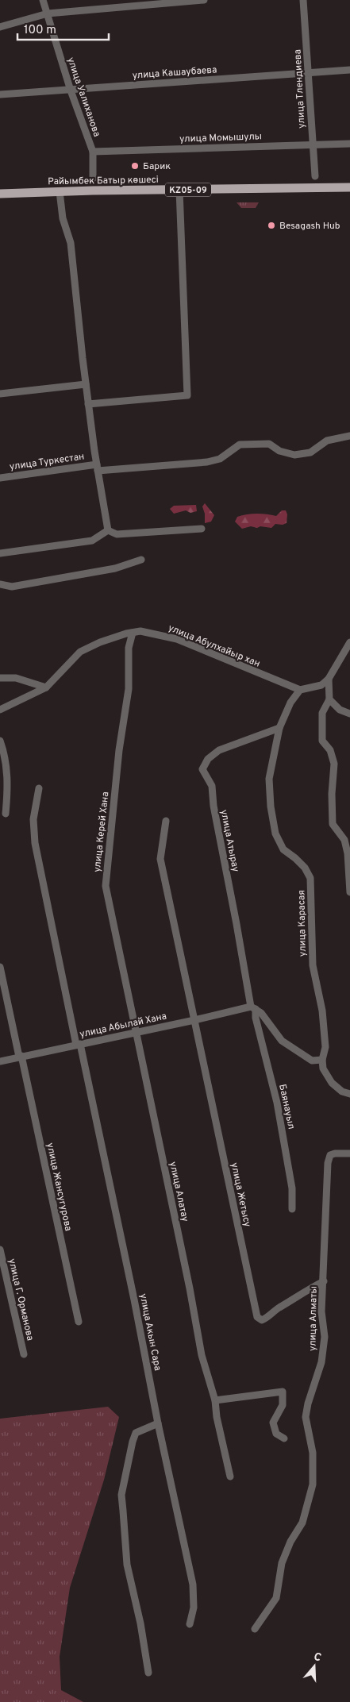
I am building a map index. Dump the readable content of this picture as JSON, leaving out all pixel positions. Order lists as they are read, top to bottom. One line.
{"streets":{"main road":["Райымбек Батыр көшесі","KZ05-09"],"street":["улица Кашаубаева","улица Тлендиева","улица Уалиханова","улица Момышулы","улица Туркестан","улица Абулхайыр хан","улица Керей Хана","улица Атырау","улица Карасая","улица Абылай Хана","Баянауыл","улица Жансугурова","улица Алатау","улица Жетысу","улица Г. Орманова","улица Алматы","улица Акын Сара"]},"crossings":[["улица Кашаубаева","улица Тлендиева"],["улица Кашаубаева","улица Уалиханова"],["улица Тлендиева","улица Момышулы"],["улица Уалиханова","улица Момышулы"],["улица Абулхайыр хан","улица Керей Хана"],["улица Абулхайыр хан","улица Карасая"],["улица Керей Хана","улица Абылай Хана"],["улица Керей Хана","улица Алатау"],["улица Атырау","улица Карасая"],["улица Атырау","улица Абылай Хана"],["улица Атырау","Баянауыл"],["улица Абылай Хана","Баянауыл"],["улица Абылай Хана","улица Жансугурова"],["улица Абылай Хана","улица Алатау"],["улица Абылай Хана","улица Жетысу"],["улица Абылай Хана","улица Акын Сара"],["улица Жетысу","улица Алматы"]],"places":["Барик","Besagash Hub"],"scale_bar":"100 m","north":"top"}
